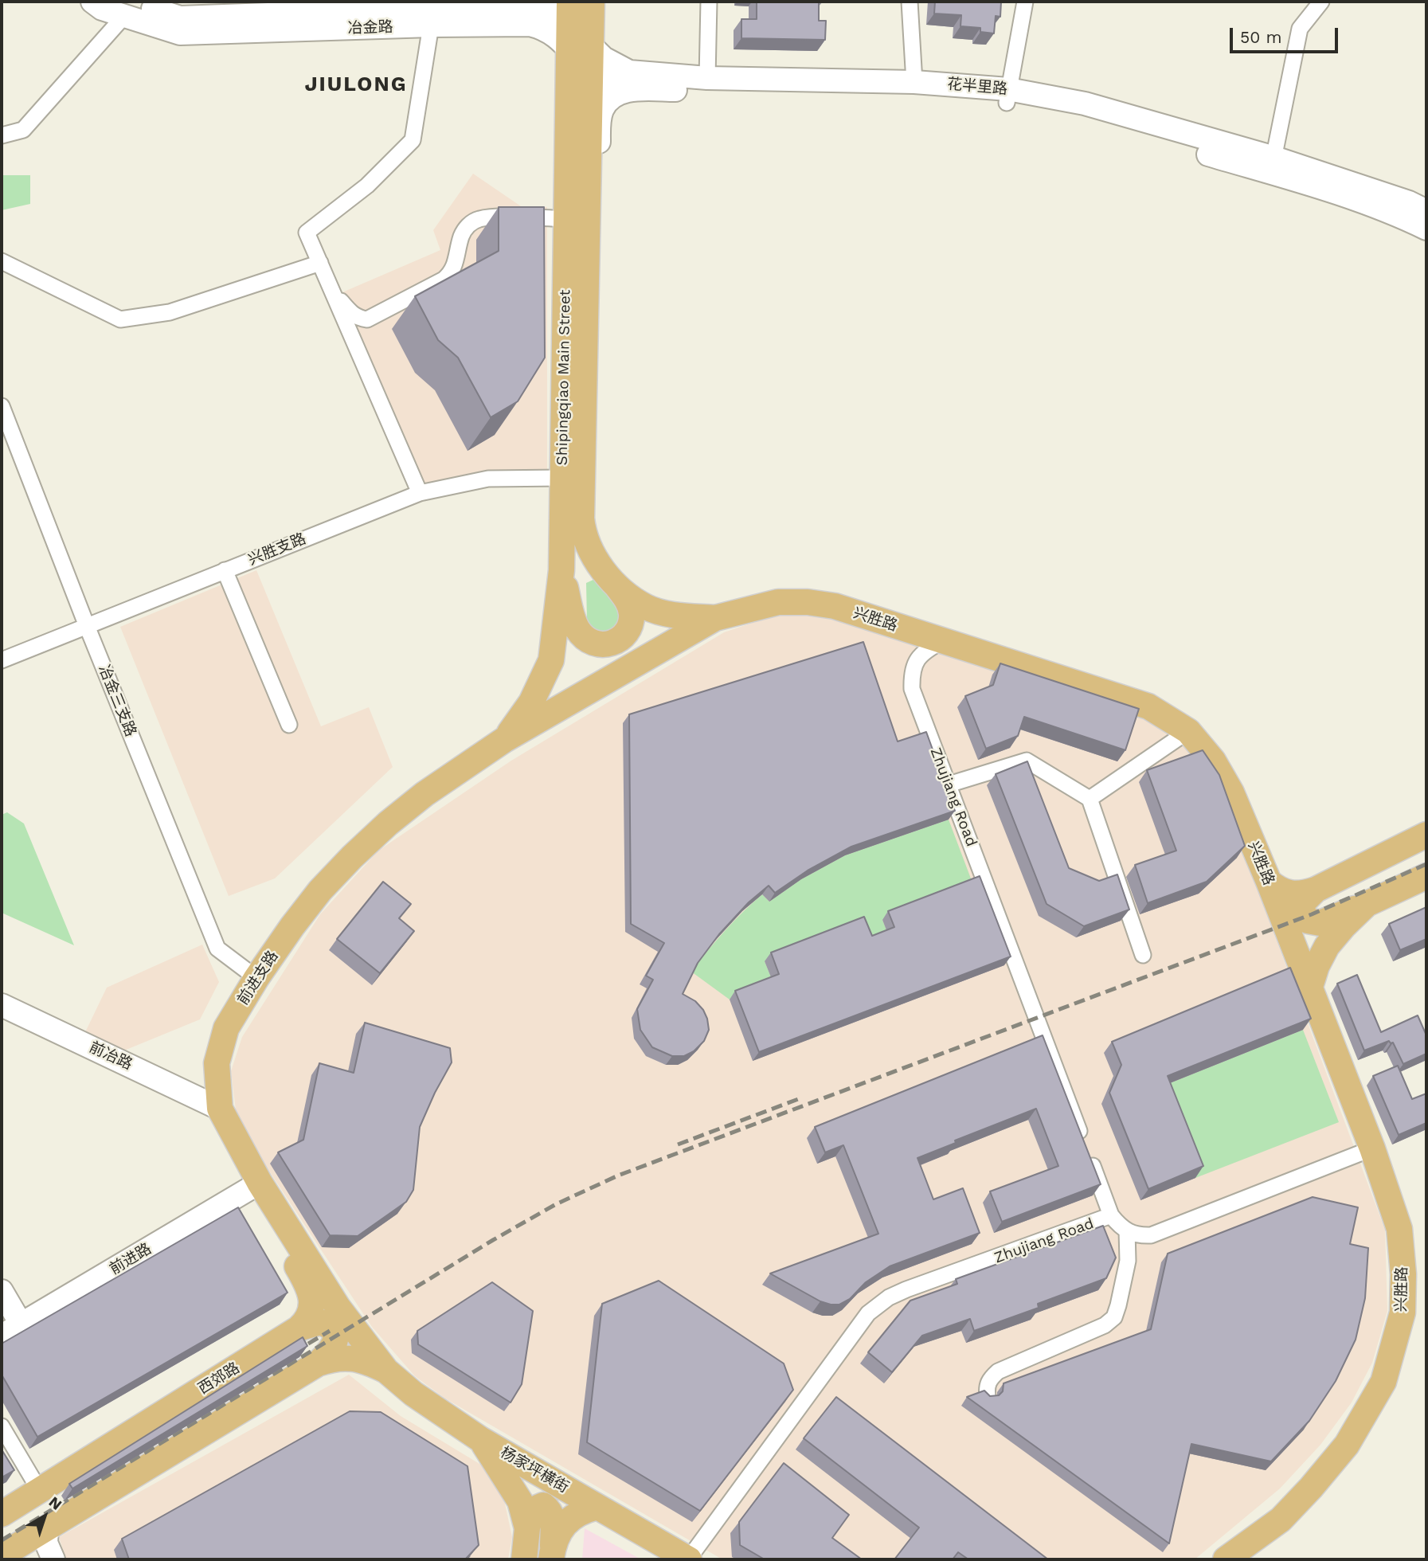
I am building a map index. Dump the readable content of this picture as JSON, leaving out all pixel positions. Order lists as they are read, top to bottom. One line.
{"streets":{"main road":["冶金路","花半里路","Shipingqiao Main Street","兴胜路","前进支路","前冶路","前进路","西郊路","杨家坪横街"],"street":["兴胜支路","冶金三支路","Zhujiang Road"]},"crossings":[["冶金路","花半里路"],["花半里路","Shipingqiao Main Street"],["Shipingqiao Main Street","兴胜支路"],["Shipingqiao Main Street","兴胜路"],["Shipingqiao Main Street","前进支路"],["兴胜支路","冶金三支路"],["兴胜路","Zhujiang Road"],["兴胜路","前进支路"],["冶金三支路","前进支路"],["Zhujiang Road","杨家坪横街"],["前进支路","前冶路"],["前进支路","前进路"],["前进支路","杨家坪横街"]],"districts":["JIULONG"],"scale_bar":"50 m","north":"top right"}
